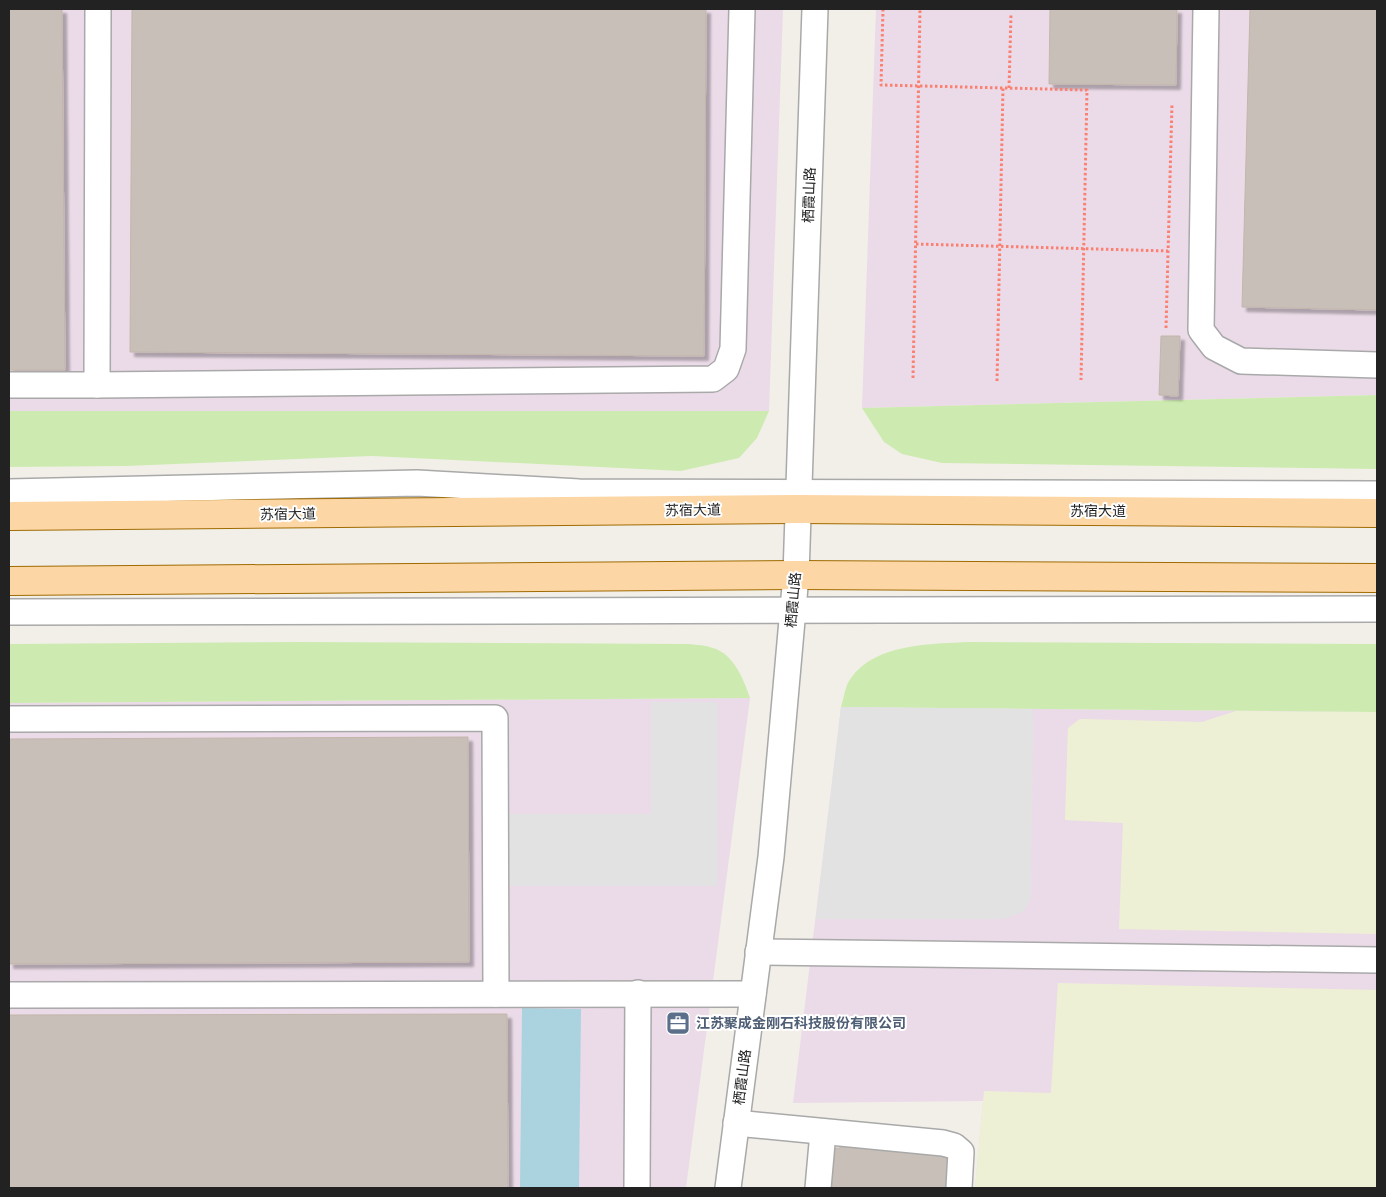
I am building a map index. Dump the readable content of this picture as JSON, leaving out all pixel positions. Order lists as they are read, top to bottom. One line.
{"streets":{"main road":["苏宿大道"],"street":["栖霞山路"]},"crossings":[["栖霞山路","苏宿大道"]],"places":{"office":["江苏聚成金刚石科技股份有限公司"]}}
